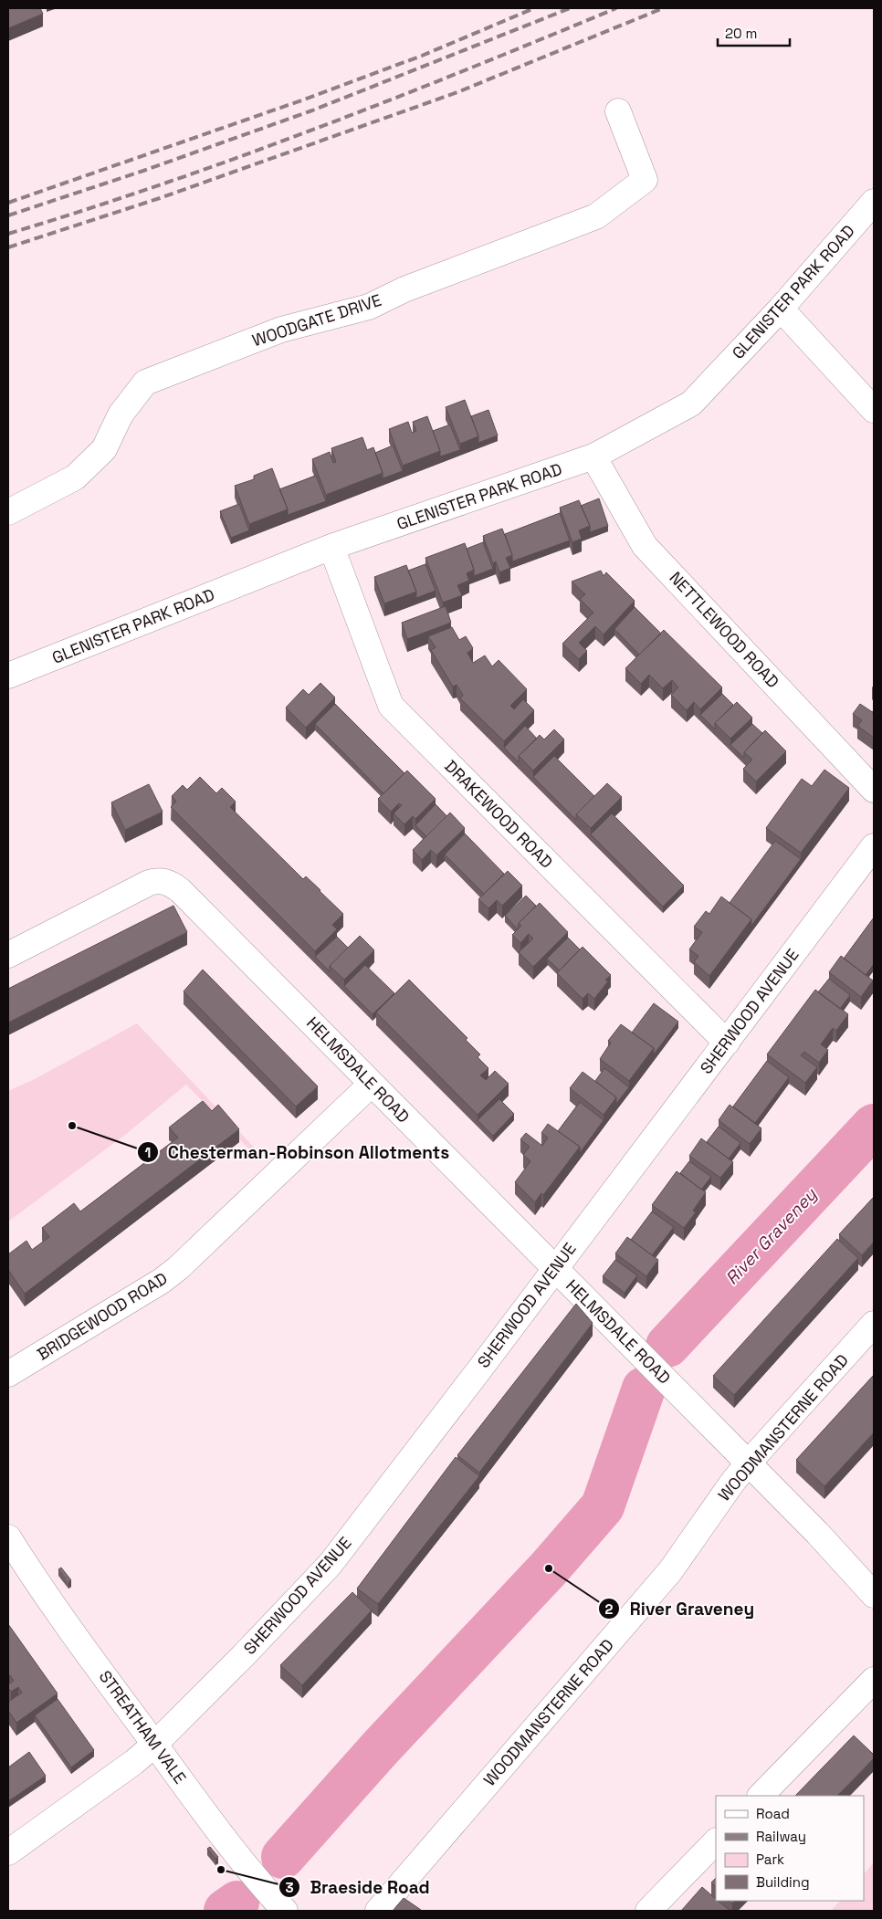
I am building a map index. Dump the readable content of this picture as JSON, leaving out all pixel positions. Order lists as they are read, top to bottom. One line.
{"streets":{"street":["GLENISTER PARK ROAD","WOODGATE DRIVE","NETTLEWOOD ROAD","DRAKEWOOD ROAD","SHERWOOD AVENUE","HELMSDALE ROAD","BRIDGEWOOD ROAD","WOODMANSTERNE ROAD","STREATHAM VALE"]},"crossings":[["GLENISTER PARK ROAD","NETTLEWOOD ROAD"],["GLENISTER PARK ROAD","DRAKEWOOD ROAD"],["DRAKEWOOD ROAD","SHERWOOD AVENUE"],["SHERWOOD AVENUE","HELMSDALE ROAD"],["SHERWOOD AVENUE","STREATHAM VALE"],["HELMSDALE ROAD","BRIDGEWOOD ROAD"],["HELMSDALE ROAD","WOODMANSTERNE ROAD"]],"water":["River Graveney"],"places":["Chesterman-Robinson Allotments","River Graveney","Braeside Road"],"legend":["Road","Railway","Park","Building"],"scale_bar":"20 m"}
